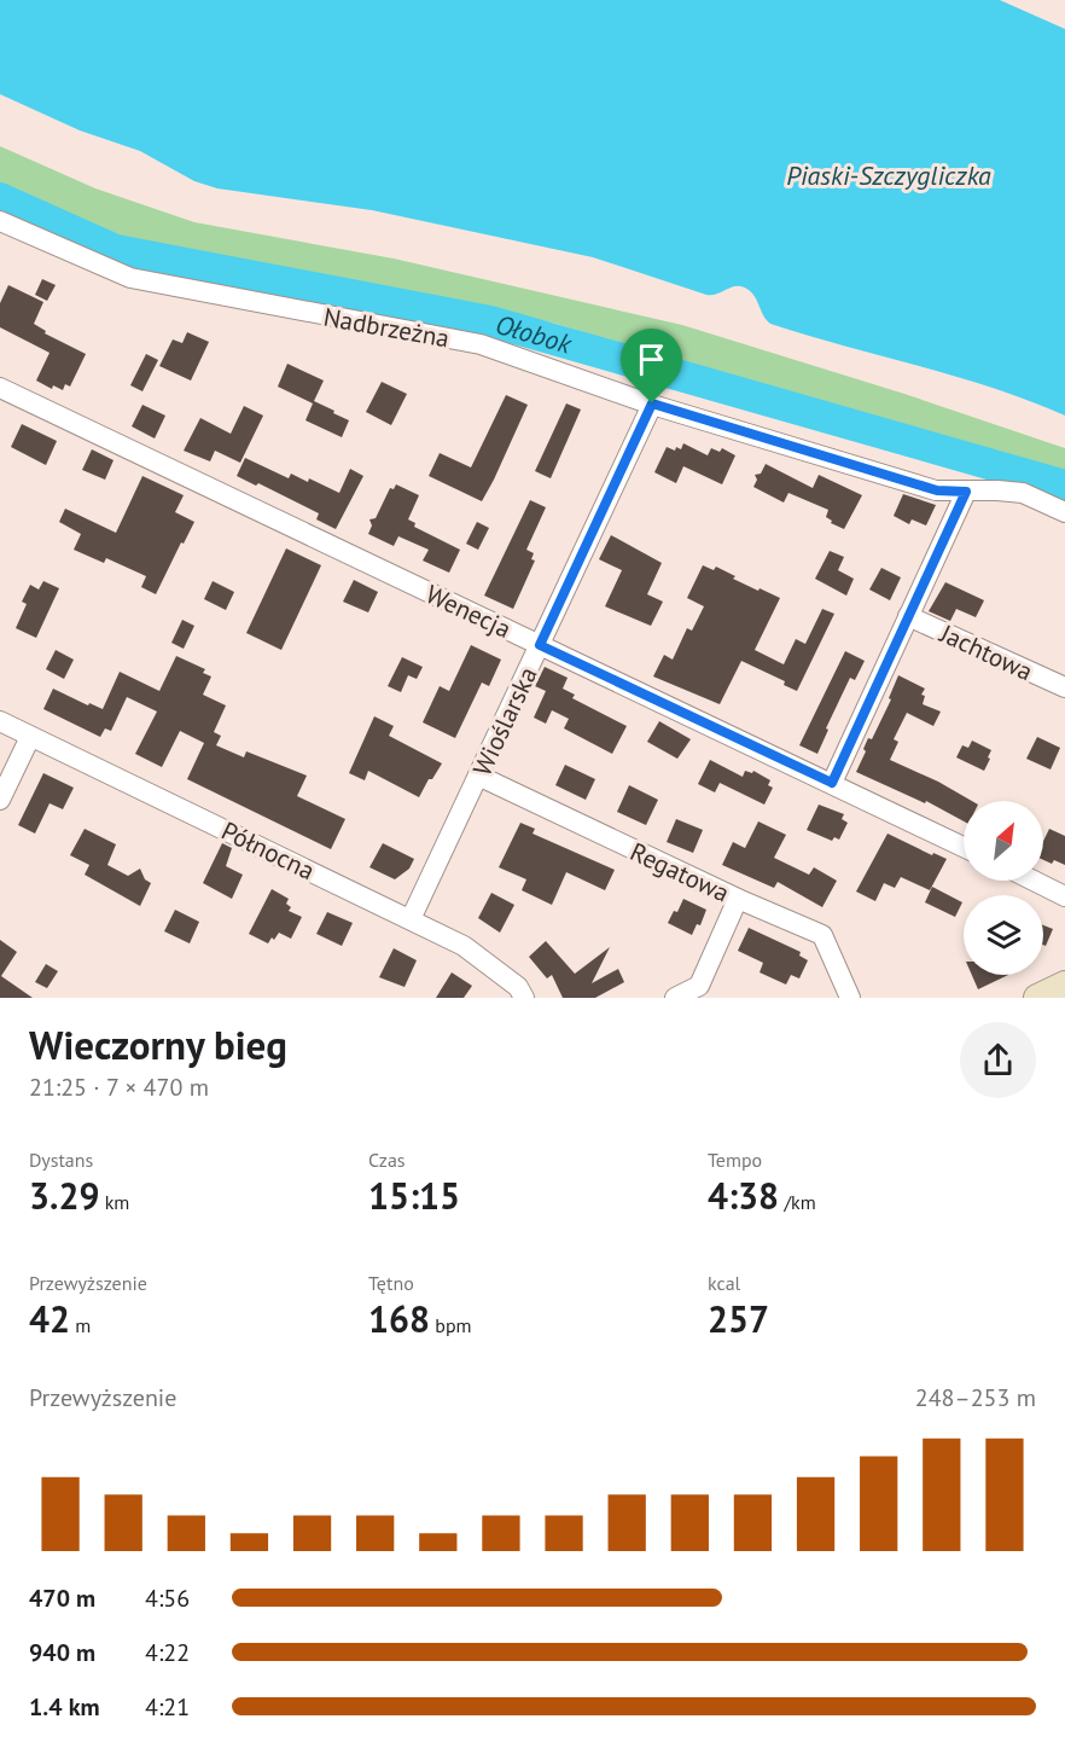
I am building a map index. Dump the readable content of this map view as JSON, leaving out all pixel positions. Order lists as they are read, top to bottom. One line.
{"streets":{"street":["Nadbrzeżna","Wenecja","Jachtowa","Wioślarska","Północna","Regatowa"]},"crossings":[["Nadbrzeżna","Wioślarska"],["Wenecja","Wioślarska"],["Wioślarska","Północna"],["Wioślarska","Regatowa"]],"water":["Piaski-Szczygliczka","Ołobok"],"north":"top right","page":{"heading":["Wieczorny bieg","21:25 · 7 × 470 m"],"stats":[["Dystans","3.29 km"],["Czas","15:15"],["Tempo","4:38 /km"],["Przewyższenie","42 m"],["Tętno","168 bpm"],["kcal","257"]],"chart":["Przewyższenie","248–253 m"],"list":[{"name":"470 m","note":"4:56"},{"name":"940 m","note":"4:22"},{"name":"1.4 km","note":"4:21"}]}}
